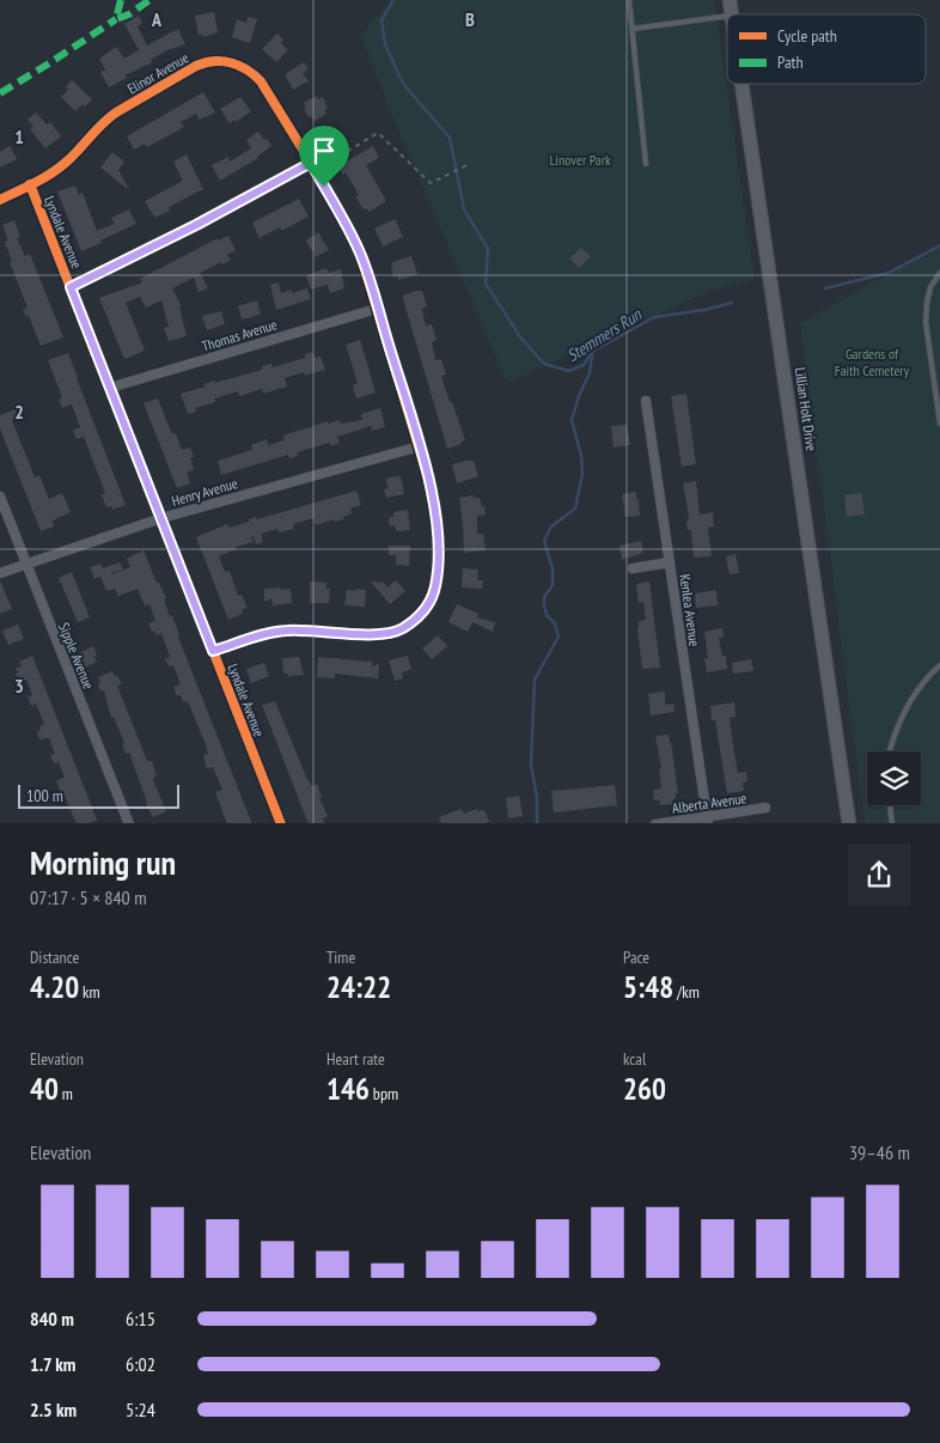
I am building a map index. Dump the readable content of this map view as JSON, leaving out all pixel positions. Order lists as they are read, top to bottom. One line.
{"streets":{"main road":["Lillian Holt Drive"],"street":["Elinor Avenue","Lyndale Avenue","Thomas Avenue","Henry Avenue","Kenlea Avenue","Sipple Avenue","Alberta Avenue"]},"crossings":[["Elinor Avenue","Lyndale Avenue"],["Elinor Avenue","Thomas Avenue"],["Elinor Avenue","Henry Avenue"],["Lyndale Avenue","Thomas Avenue"],["Lyndale Avenue","Henry Avenue"],["Henry Avenue","Sipple Avenue"],["Kenlea Avenue","Alberta Avenue"]],"water":["Stemmers Run"],"parks":["Linover Park","Gardens of Faith Cemetery"],"legend":["Cycle path","Path"],"scale_bar":"100 m","page":{"scale":"100 m","heading":["Morning run","07:17 · 5 × 840 m"],"stats":[["Distance","4.20 km"],["Time","24:22"],["Pace","5:48 /km"],["Elevation","40 m"],["Heart rate","146 bpm"],["kcal","260"]],"chart":["Elevation","39–46 m"],"list":[{"name":"840 m","note":"6:15"},{"name":"1.7 km","note":"6:02"},{"name":"2.5 km","note":"5:24"}]},"grid":{"columns":["A","B"],"rows":["1","2","3"]}}
